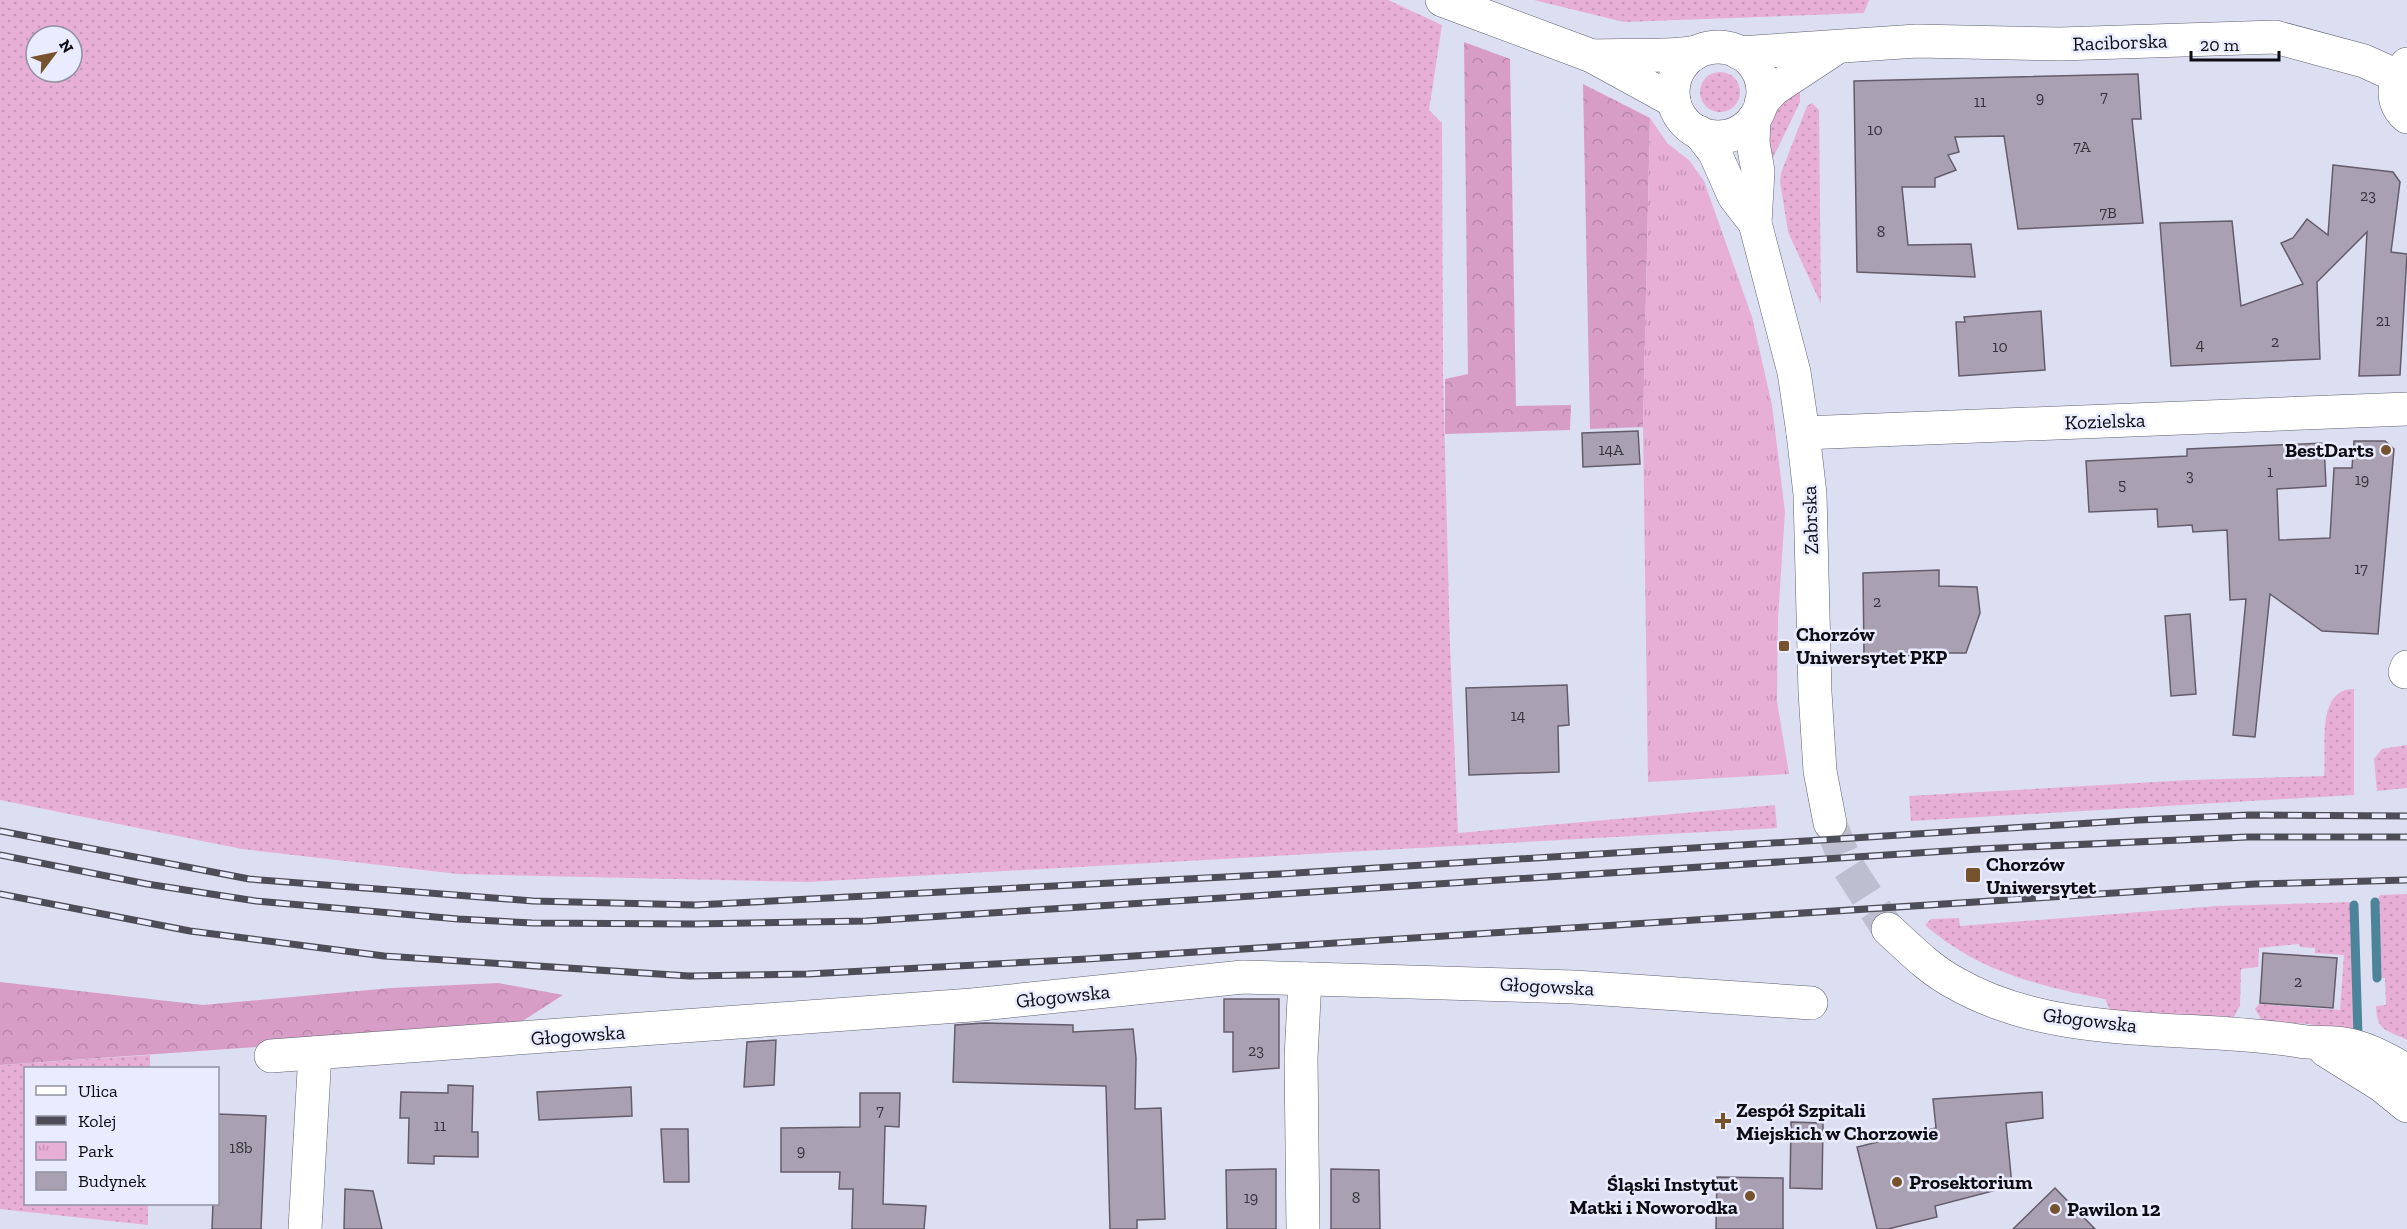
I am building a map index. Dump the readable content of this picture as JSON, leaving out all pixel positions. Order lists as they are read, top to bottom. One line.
{"streets":{"street":["Raciborska","Kozielska","Zabrska","Głogowska"]},"crossings":[["Raciborska","Zabrska"],["Kozielska","Zabrska"]],"places":{"other":["BestDarts","Prosektorium","Śląski Instytut Matki i Noworodka","Pawilon 12"],"transit":["Chorzów Uniwersytet PKP","Chorzów Uniwersytet"],"health":["Zespół Szpitali Miejskich w Chorzowie"]},"house_numbers":["7","9","11","10","7A","23","7B","8","21","2","4","10","14A","1","3","19","5","17","2","14","2","23","7","11","18b","9","19","8"],"legend":["Ulica","Kolej","Park","Budynek"],"scale_bar":"20 m","north":"top right"}
